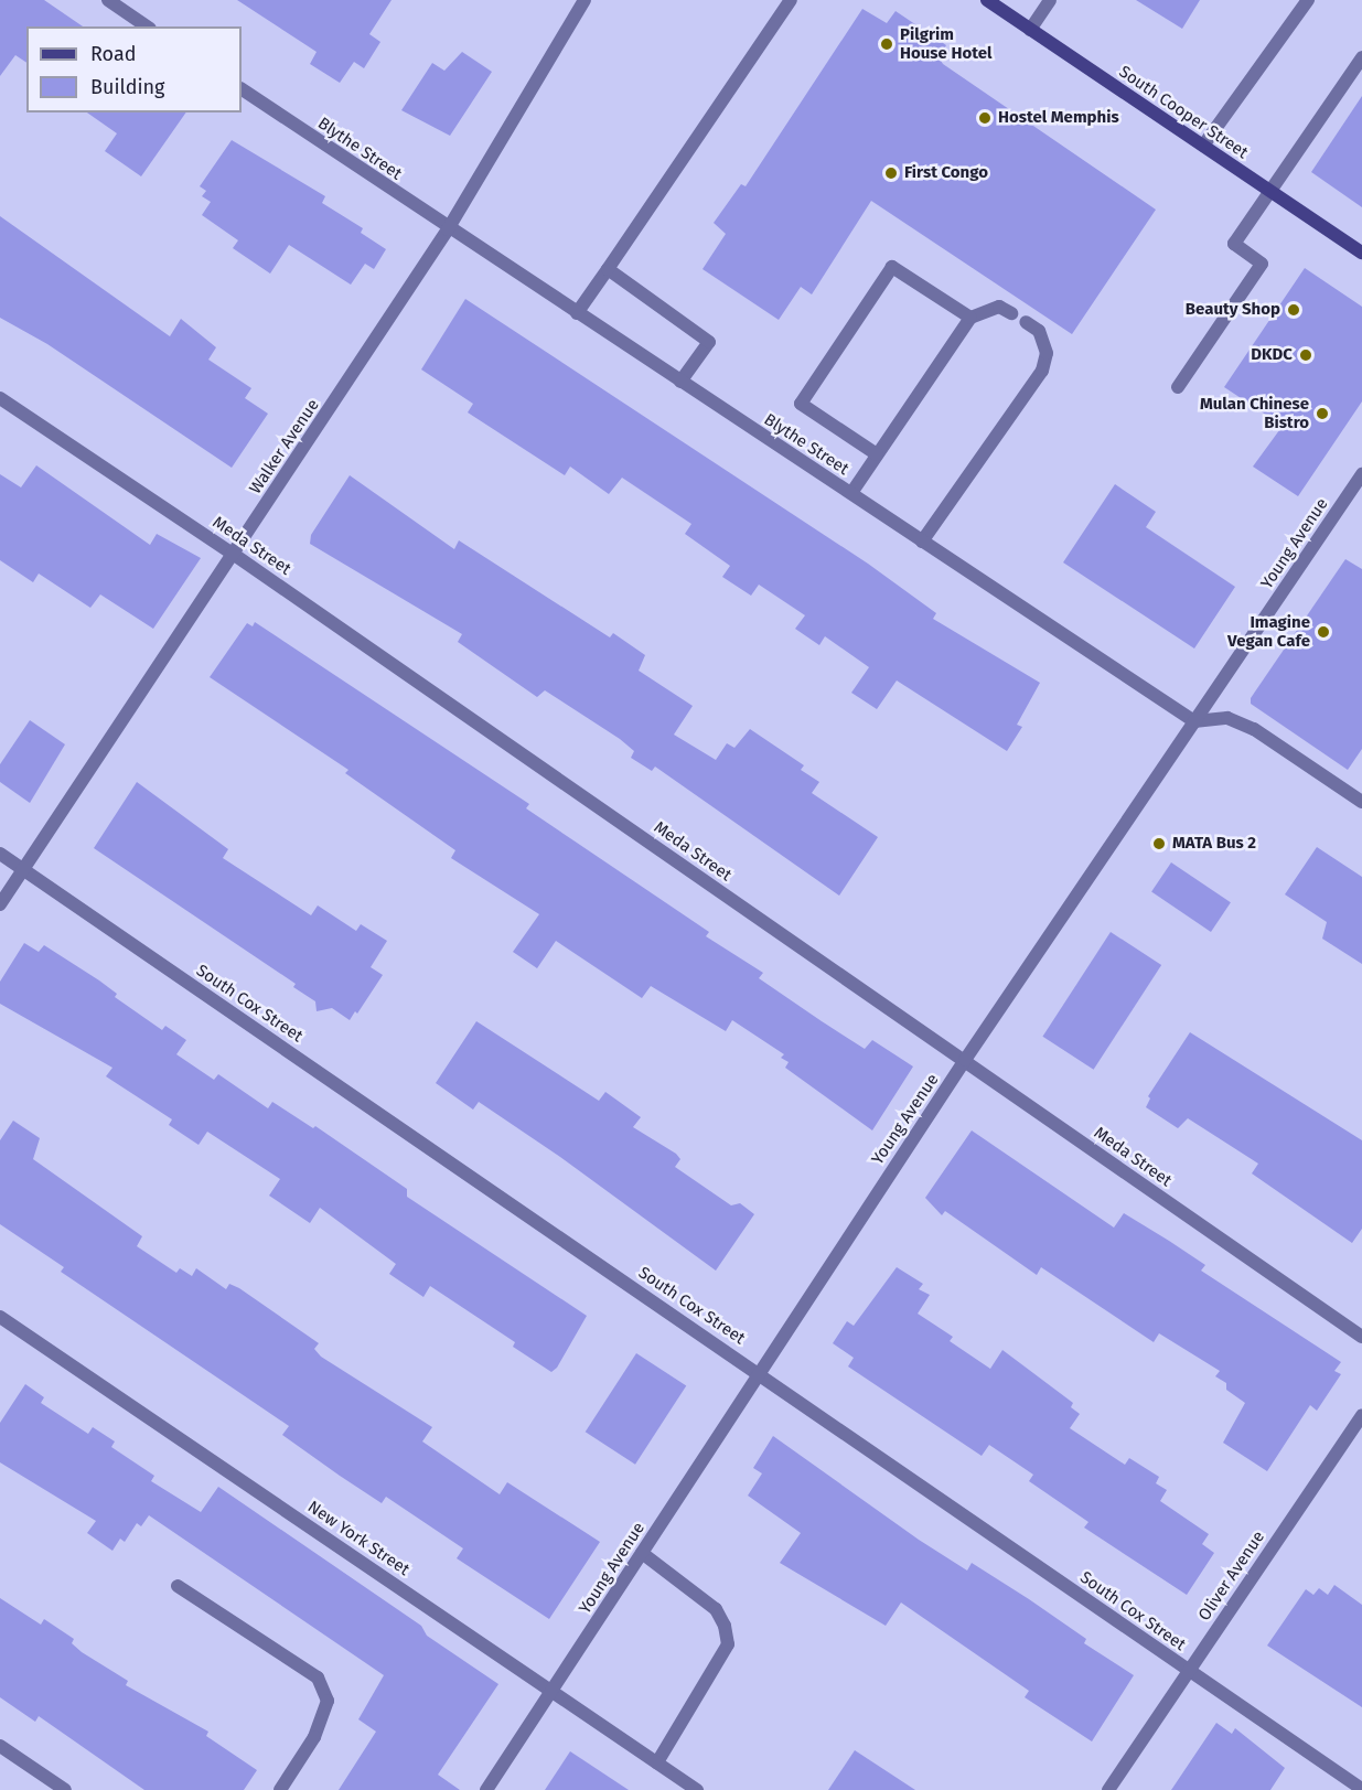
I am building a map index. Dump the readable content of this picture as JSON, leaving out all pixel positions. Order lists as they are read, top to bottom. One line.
{"streets":{"main road":["South Cooper Street"],"street":["Blythe Street","Walker Avenue","Young Avenue","Meda Street","South Cox Street","New York Street","Oliver Avenue"]},"crossings":[["Blythe Street","Walker Avenue"],["Blythe Street","Young Avenue"],["Walker Avenue","Meda Street"],["Walker Avenue","South Cox Street"],["Young Avenue","Meda Street"],["Young Avenue","South Cox Street"],["Young Avenue","New York Street"],["South Cox Street","Oliver Avenue"]],"places":["Pilgrim House Hotel","Hostel Memphis","First Congo","Beauty Shop","DKDC","Mulan Chinese Bistro","Imagine Vegan Cafe","MATA Bus 2"],"legend":["Road","Building"]}
